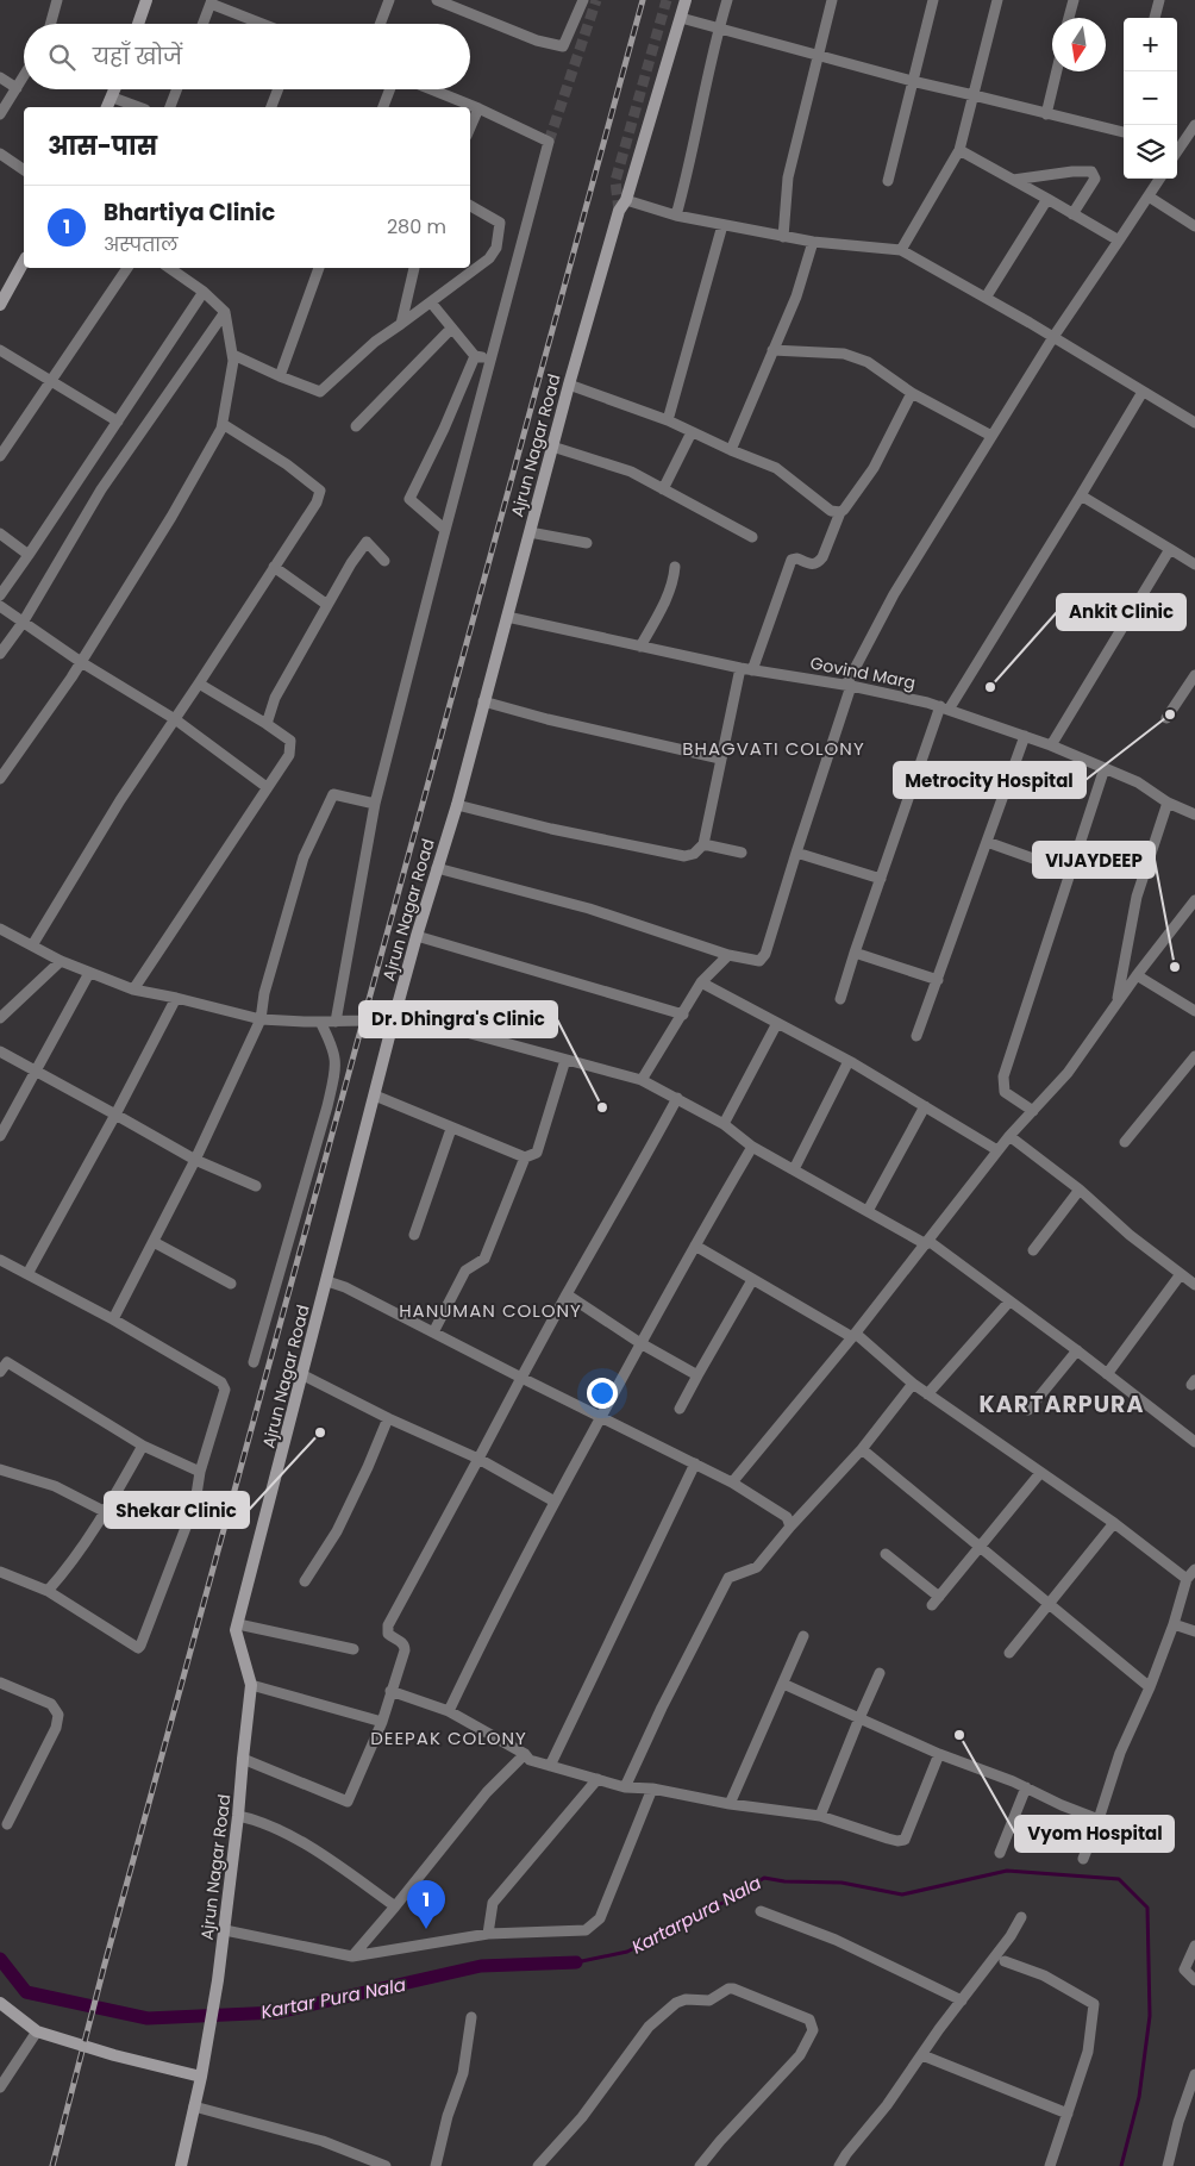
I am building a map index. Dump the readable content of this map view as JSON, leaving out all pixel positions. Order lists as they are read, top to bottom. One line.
{"streets":{"street":["Ajrun Nagar Road","Govind Marg"]},"crossings":[["Ajrun Nagar Road","Govind Marg"]],"districts":["BHAGVATI COLONY","HANUMAN COLONY","KARTARPURA","DEEPAK COLONY"],"water":["Kartarpura Nala","Kartar Pura Nala"],"places":["Ankit Clinic","Metrocity Hospital","VIJAYDEEP","Dr. Dhingra's Clinic","Shekar Clinic","Vyom Hospital"],"north":"bottom","page":{"map_buttons":["+","−"],"search":"यहाँ खोजें","heading":"आस-पास","list":[{"mark":"1","name":"Bhartiya Clinic","note":"अस्पताल","value":"280 m"}],"pins":"1"}}
